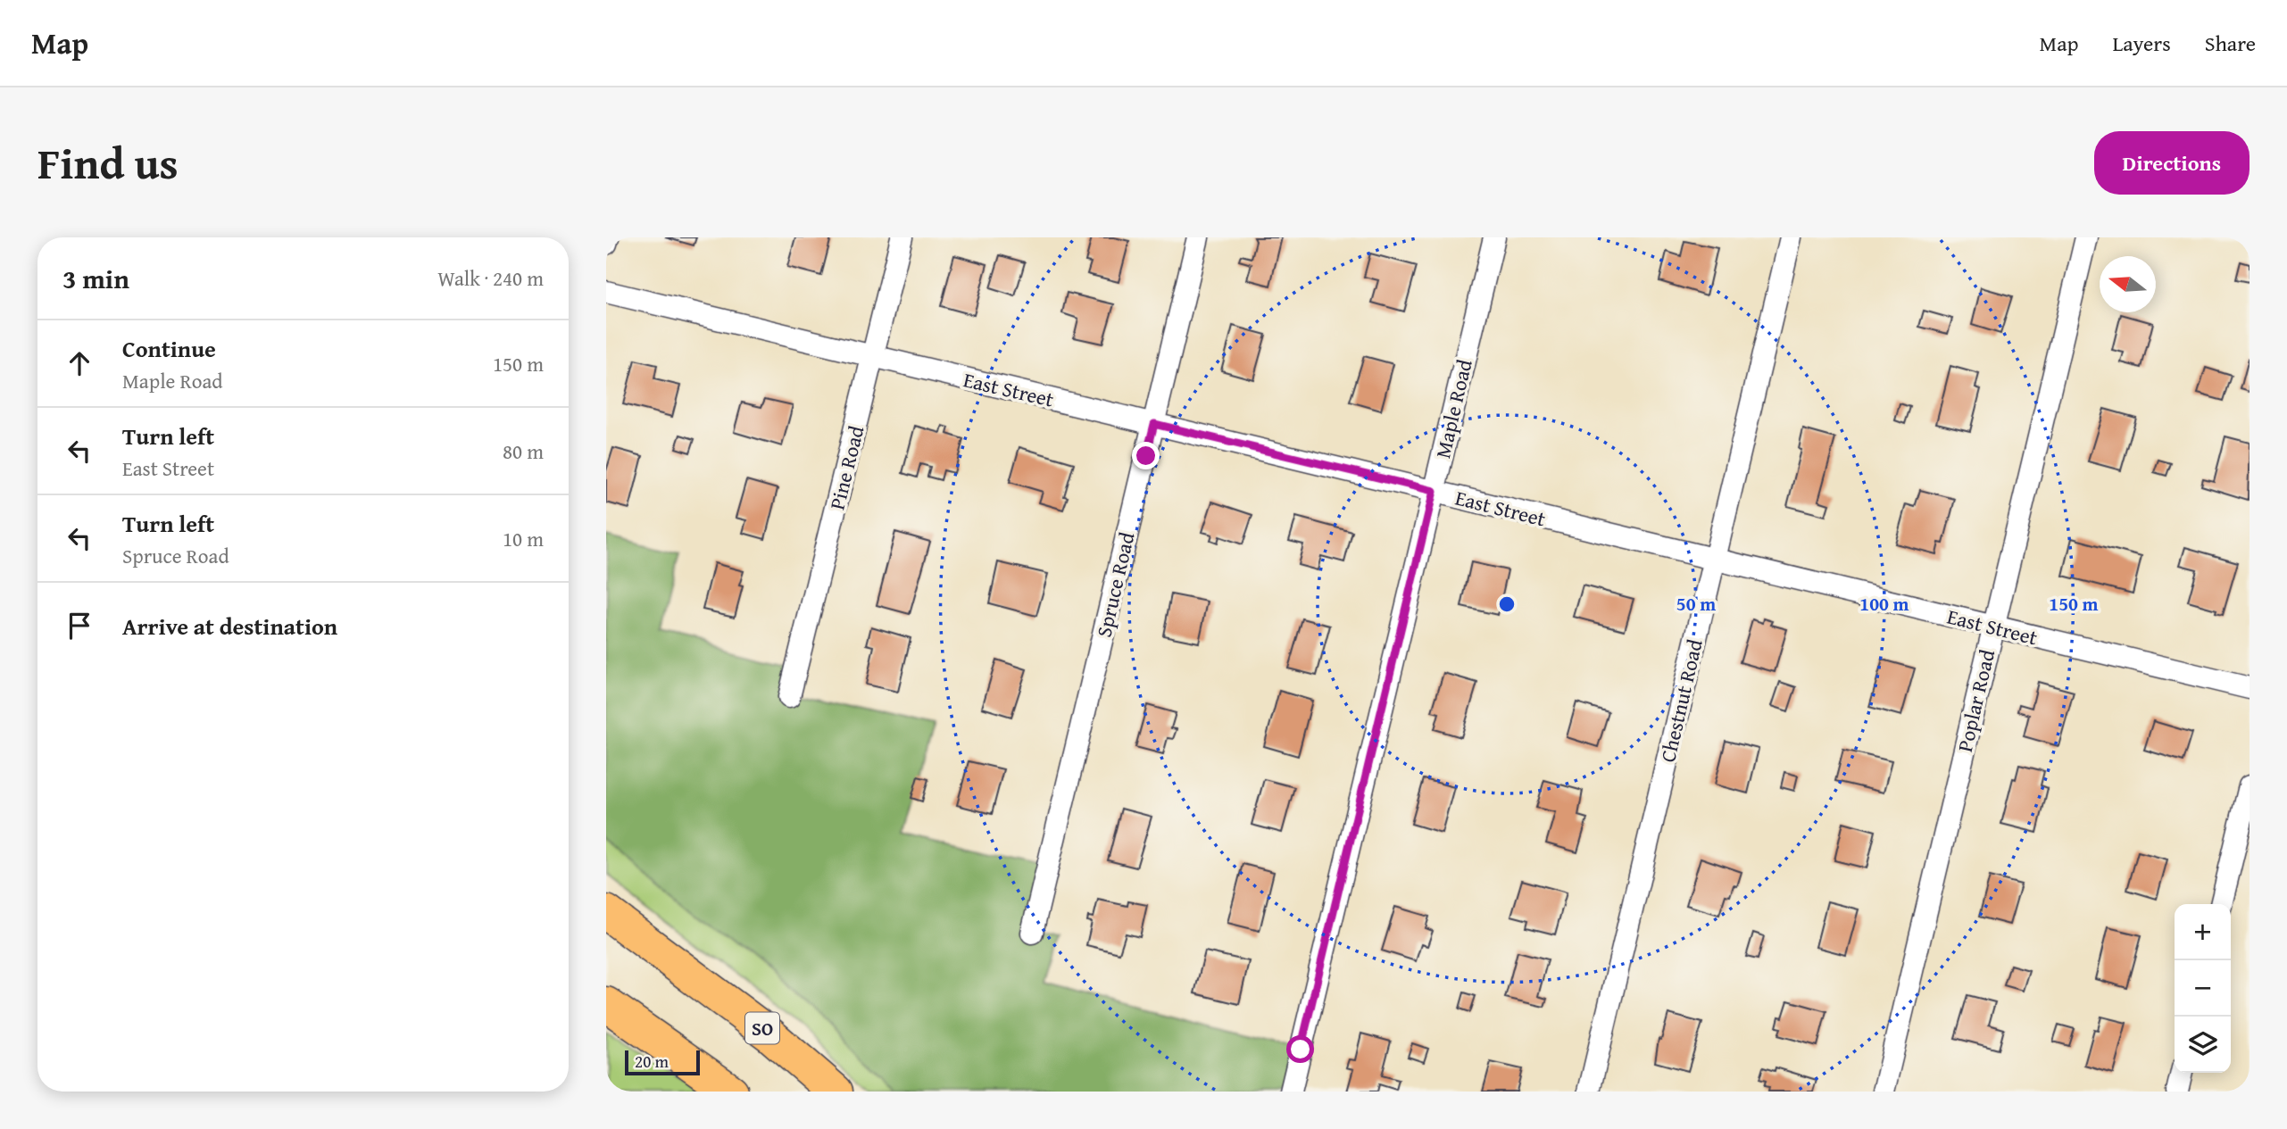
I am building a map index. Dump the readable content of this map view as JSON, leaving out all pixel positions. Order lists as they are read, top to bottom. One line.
{"streets":{"highway":["SO"],"street":["East Street","Maple Road","Pine Road","Spruce Road","Chestnut Road","Poplar Road"]},"crossings":[["East Street","Maple Road"],["East Street","Pine Road"],["East Street","Spruce Road"],["East Street","Chestnut Road"],["East Street","Poplar Road"]],"scale_bar":"20 m","north":"left","page":{"header":"Map","nav":["Map","Layers","Share"],"title":"Find us","buttons":"Directions","heading":["3 min","Walk · 240 m"],"list":[["Continue","Maple Road","150 m"],["Turn left","East Street","80 m"],["Turn left","Spruce Road","10 m"],"Arrive at destination"],"map_buttons":["+","−"],"scale":"20 m"},"rings":["50 m","100 m","150 m"]}
